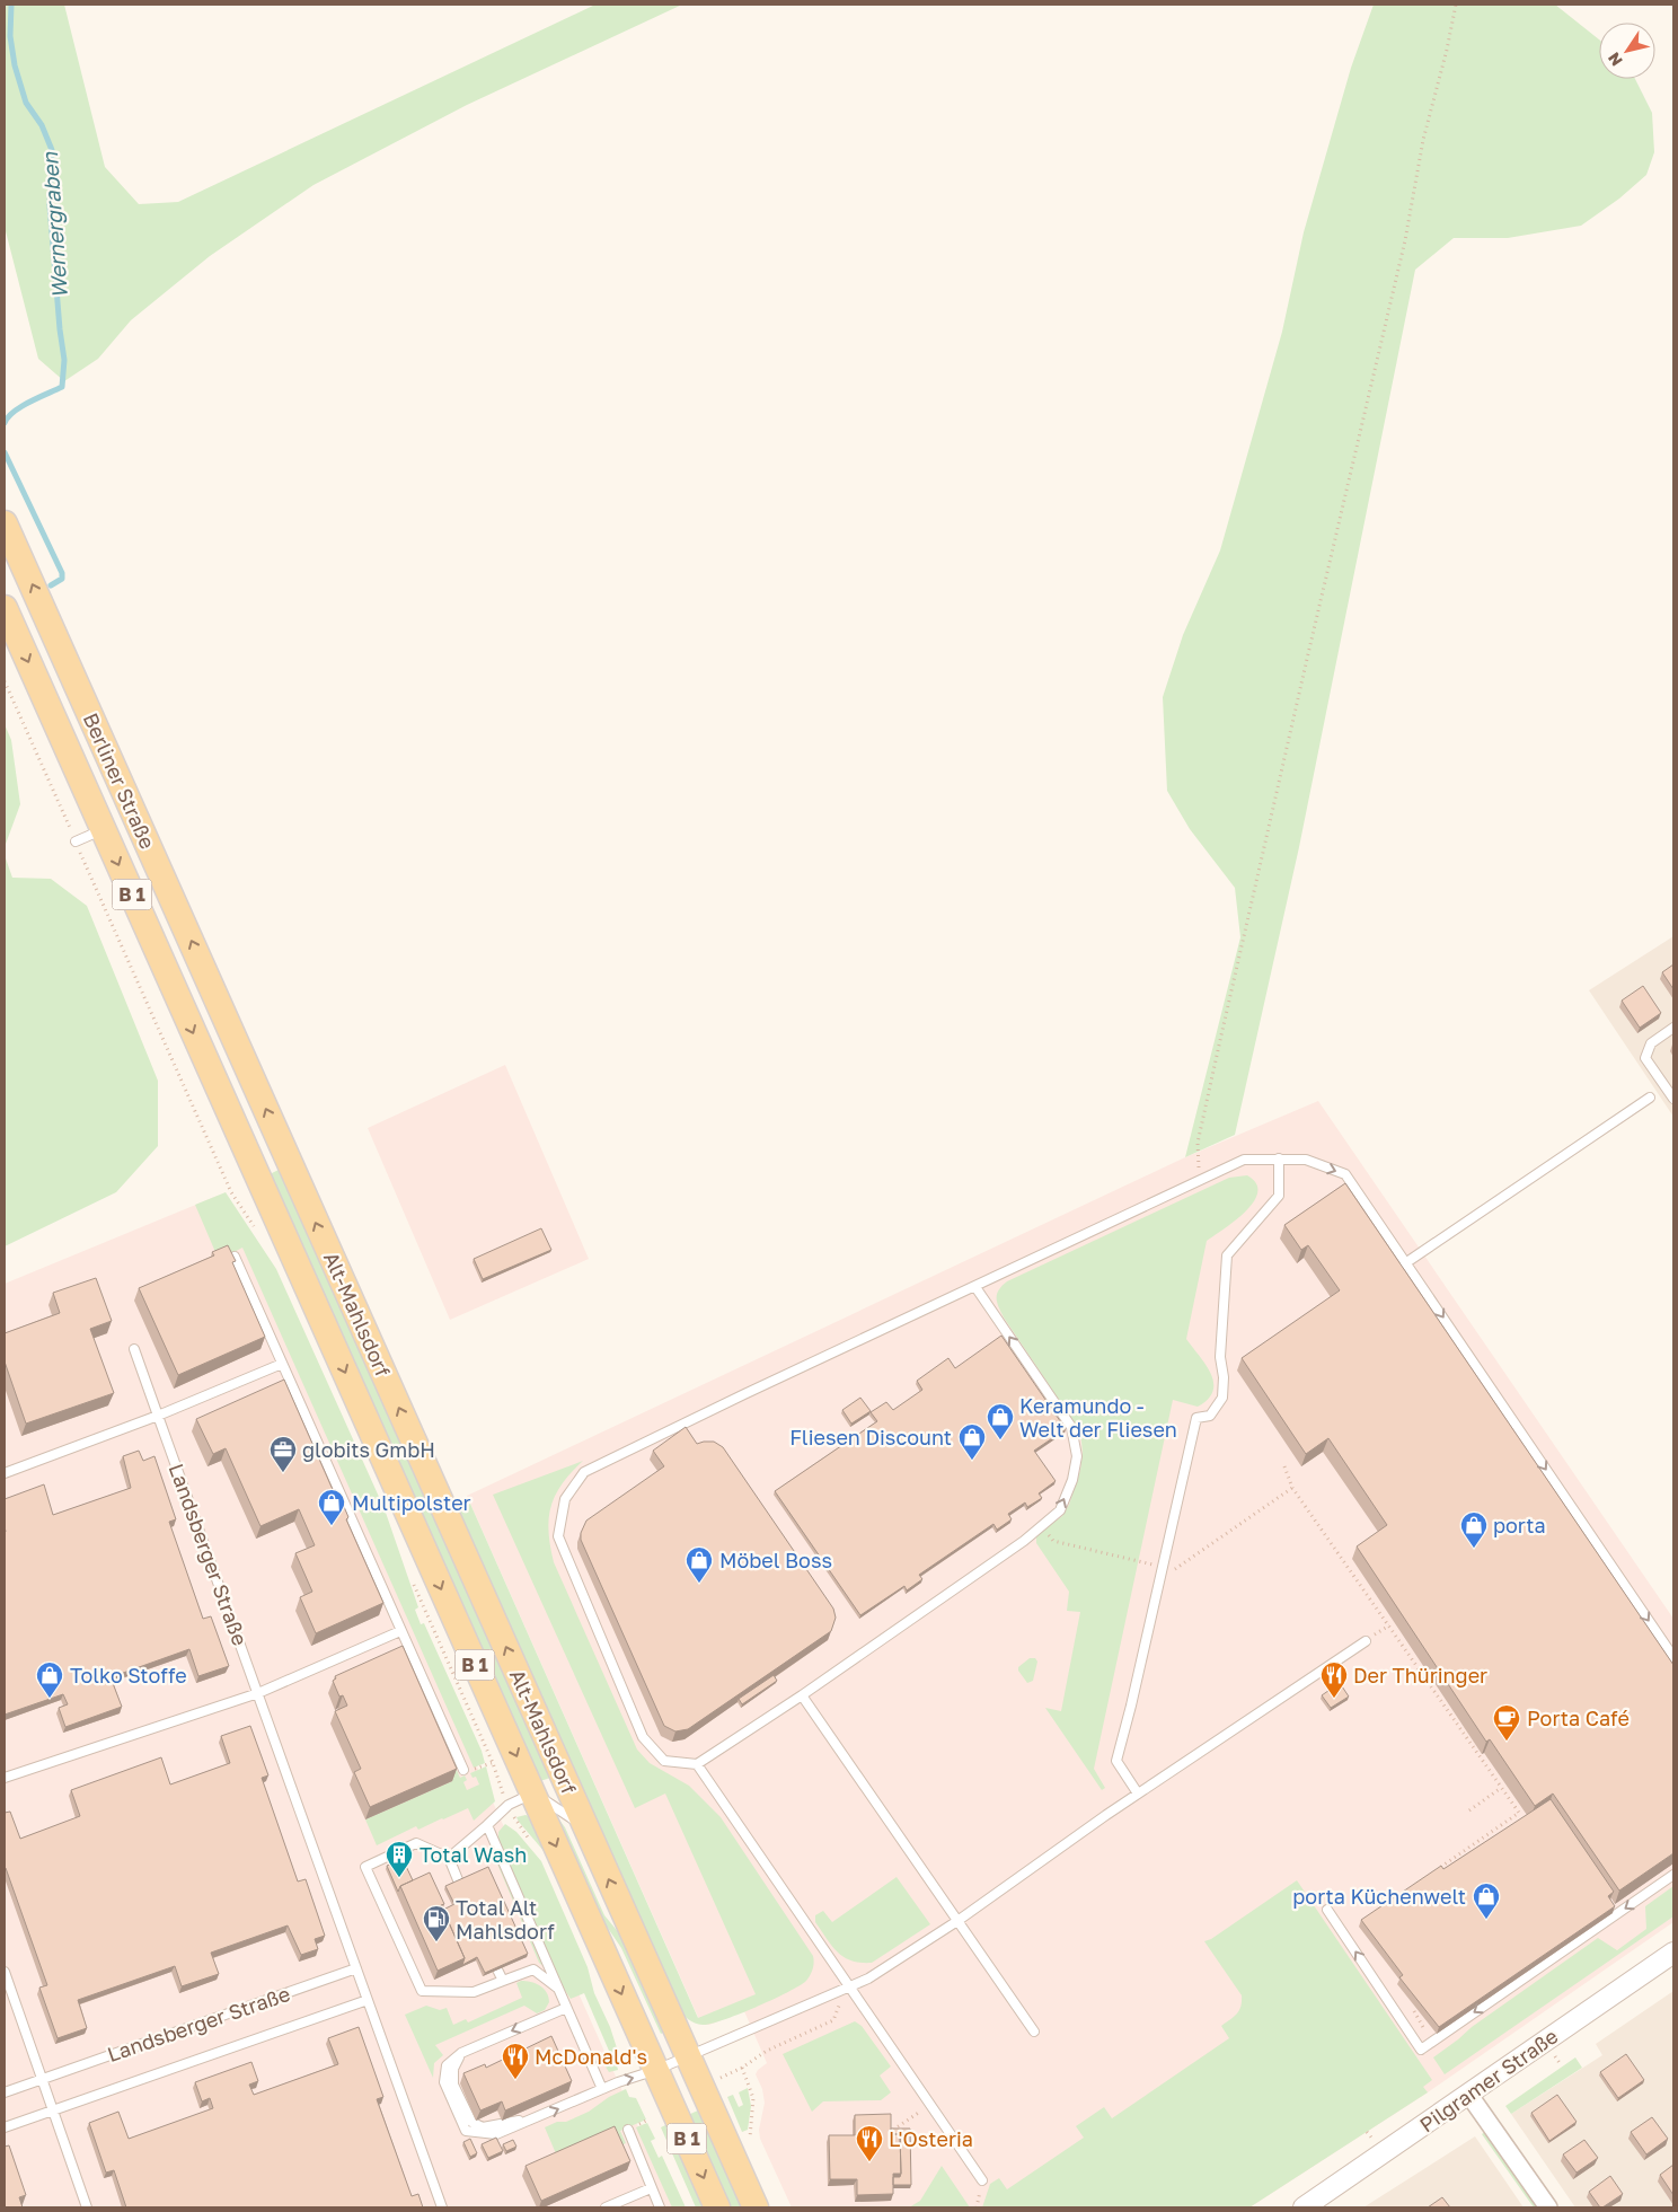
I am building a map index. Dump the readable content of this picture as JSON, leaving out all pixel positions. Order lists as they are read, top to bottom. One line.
{"streets":{"main road":["Berliner Straße","B 1","Alt-Mahlsdorf"],"street":["Pilgramer Straße"],"lane":["Landsberger Straße"]},"crossings":[["Berliner Straße","Alt-Mahlsdorf"]],"water":["Wernergraben"],"places":{"shop":["Keramundo - Welt der Fliesen","Fliesen Discount","Multipolster","porta","Möbel Boss","Tolko Stoffe","porta Küchenwelt"],"office":["globits GmbH"],"restaurant":["Der Thüringer","McDonald's","L'Osteria"],"cafe":["Porta Café"],"building":["Total Wash"],"fuel station":["Total Alt Mahlsdorf"]},"north":"bottom left"}
